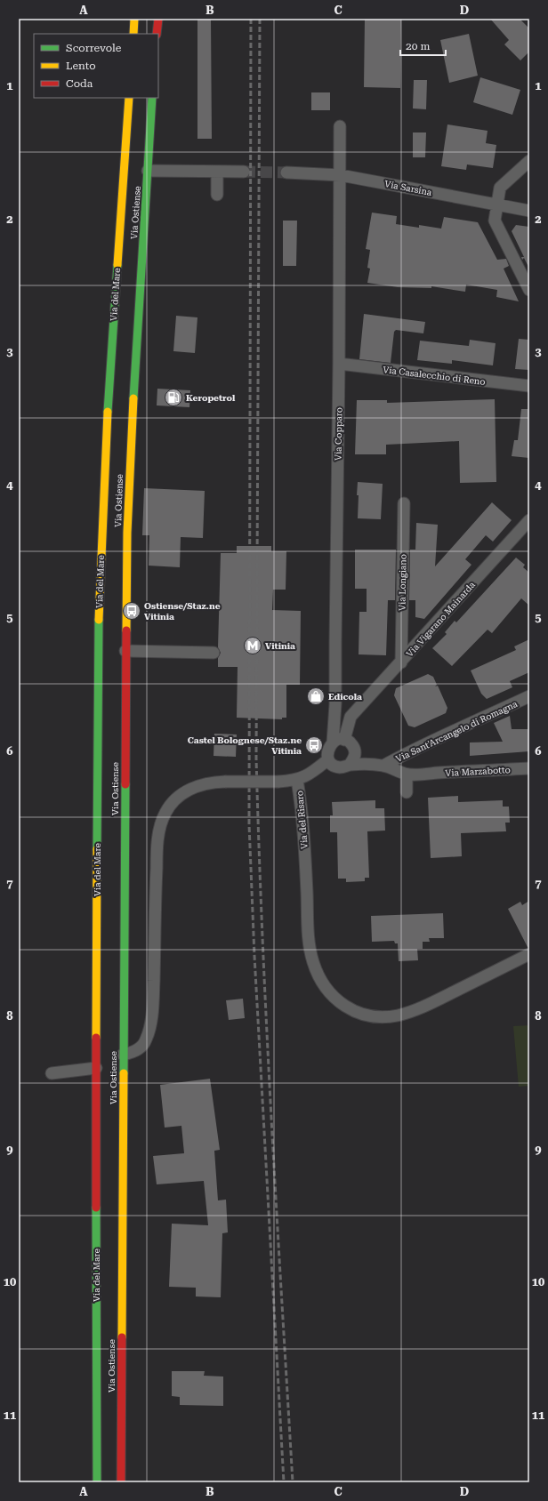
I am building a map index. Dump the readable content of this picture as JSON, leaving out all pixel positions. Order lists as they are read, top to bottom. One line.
{"streets":{"main road":["Via Ostiense","Via del Mare"],"street":["Via Sarsina","Via Casalecchio di Reno","Via Copparo","Via Longiano","Via Vigarano Mainarda","Via Sant'Arcangelo di Romagna","Via Marzabotto","Via del Risaro"]},"crossings":[["Via Sarsina","Via Copparo"],["Via Ostiense","Via del Risaro"],["Via Casalecchio di Reno","Via Copparo"],["Via Copparo","Via Vigarano Mainarda"],["Via Longiano","Via Vigarano Mainarda"]],"places":{"fuel station":["Keropetrol"],"bus stop":["Ostiense/Staz.ne Vitinia","Castel Bolognese/Staz.ne Vitinia"],"metro station":["Vitinia"],"shop":["Edicola"]},"legend":["Scorrevole","Lento","Coda"],"scale_bar":"20 m","grid":{"columns":["A","B","C","D"],"rows":["1","2","3","4","5","6","7","8","9","10","11"]}}
